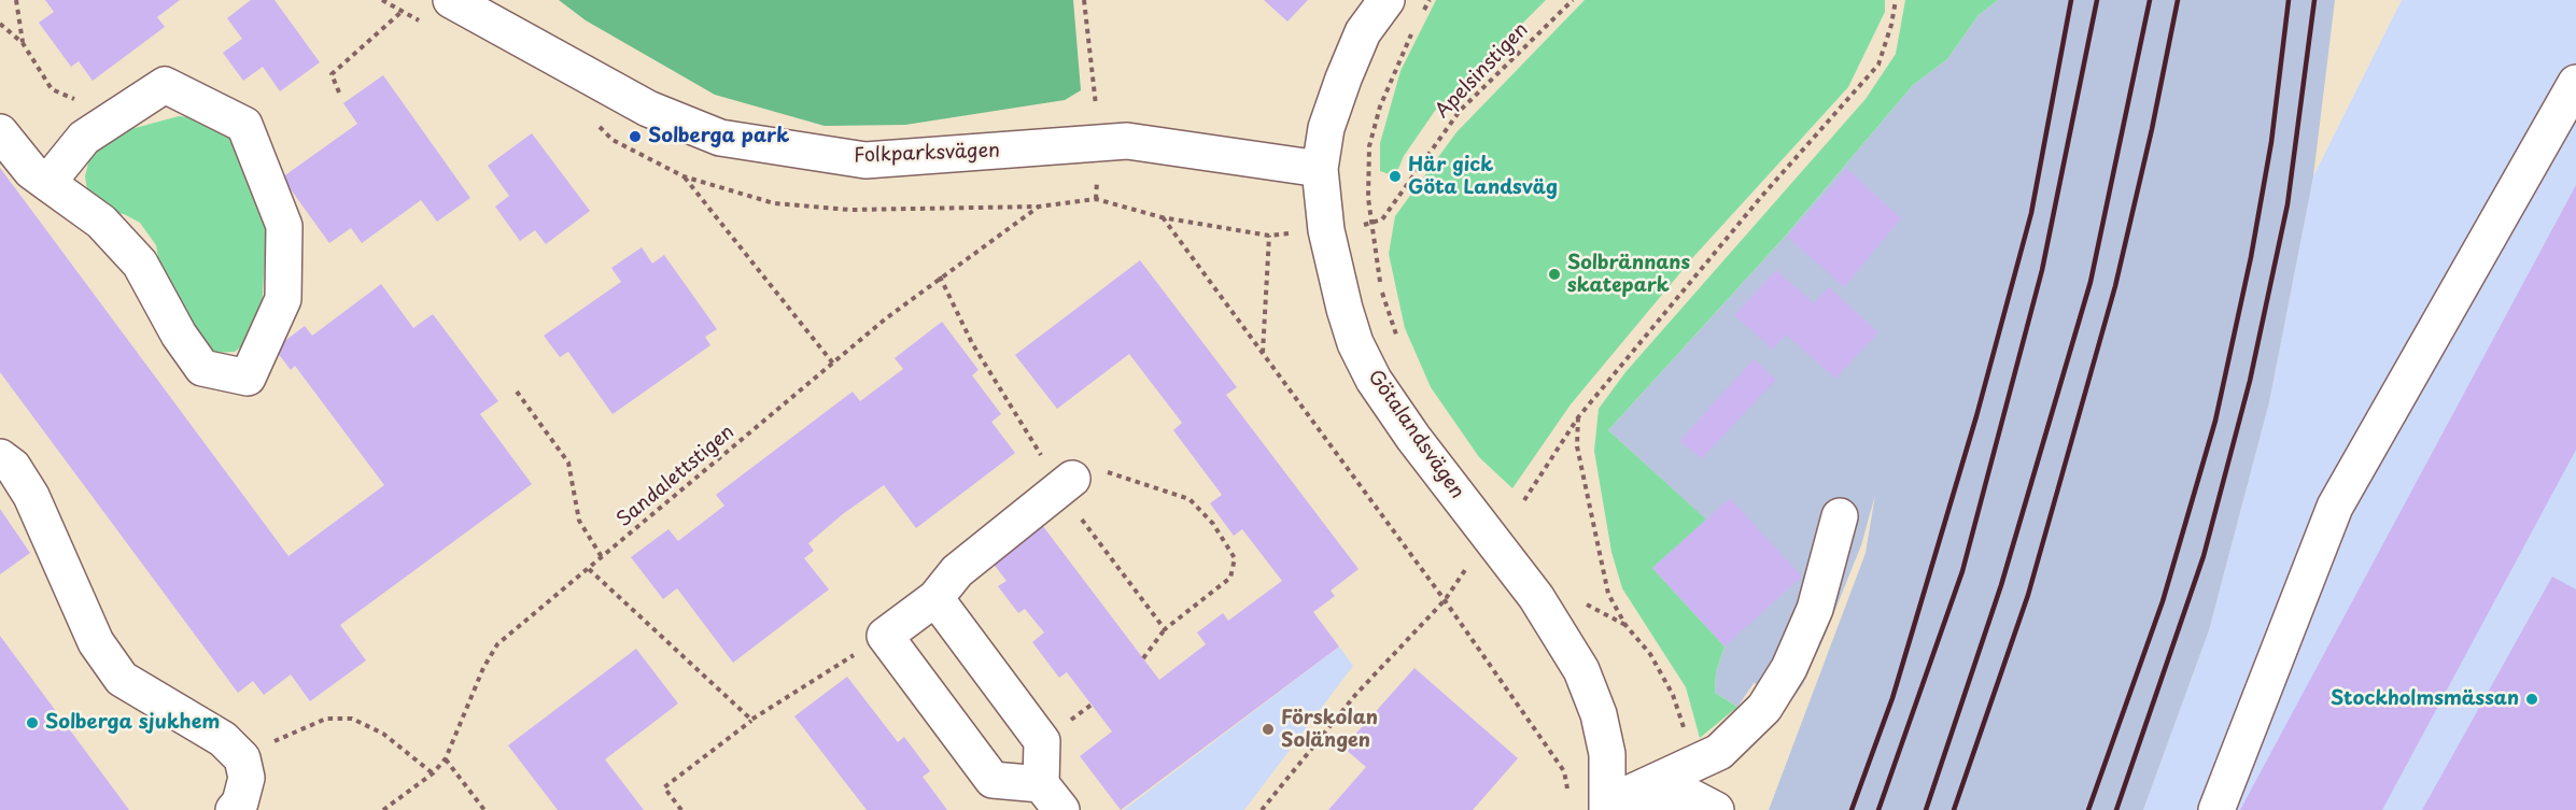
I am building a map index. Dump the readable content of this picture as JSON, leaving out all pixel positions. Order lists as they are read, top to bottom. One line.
{"streets":{"street":["Folkparksvägen","Götalandsvägen"],"path":["Apelsinstigen","Sandalettstigen"]},"crossings":[["Folkparksvägen","Götalandsvägen"]],"places":["Solberga park","Här gick Göta Landsväg","Solbrännans skatepark","Stockholmsmässan","Solberga sjukhem","Förskolan Solängen"]}
